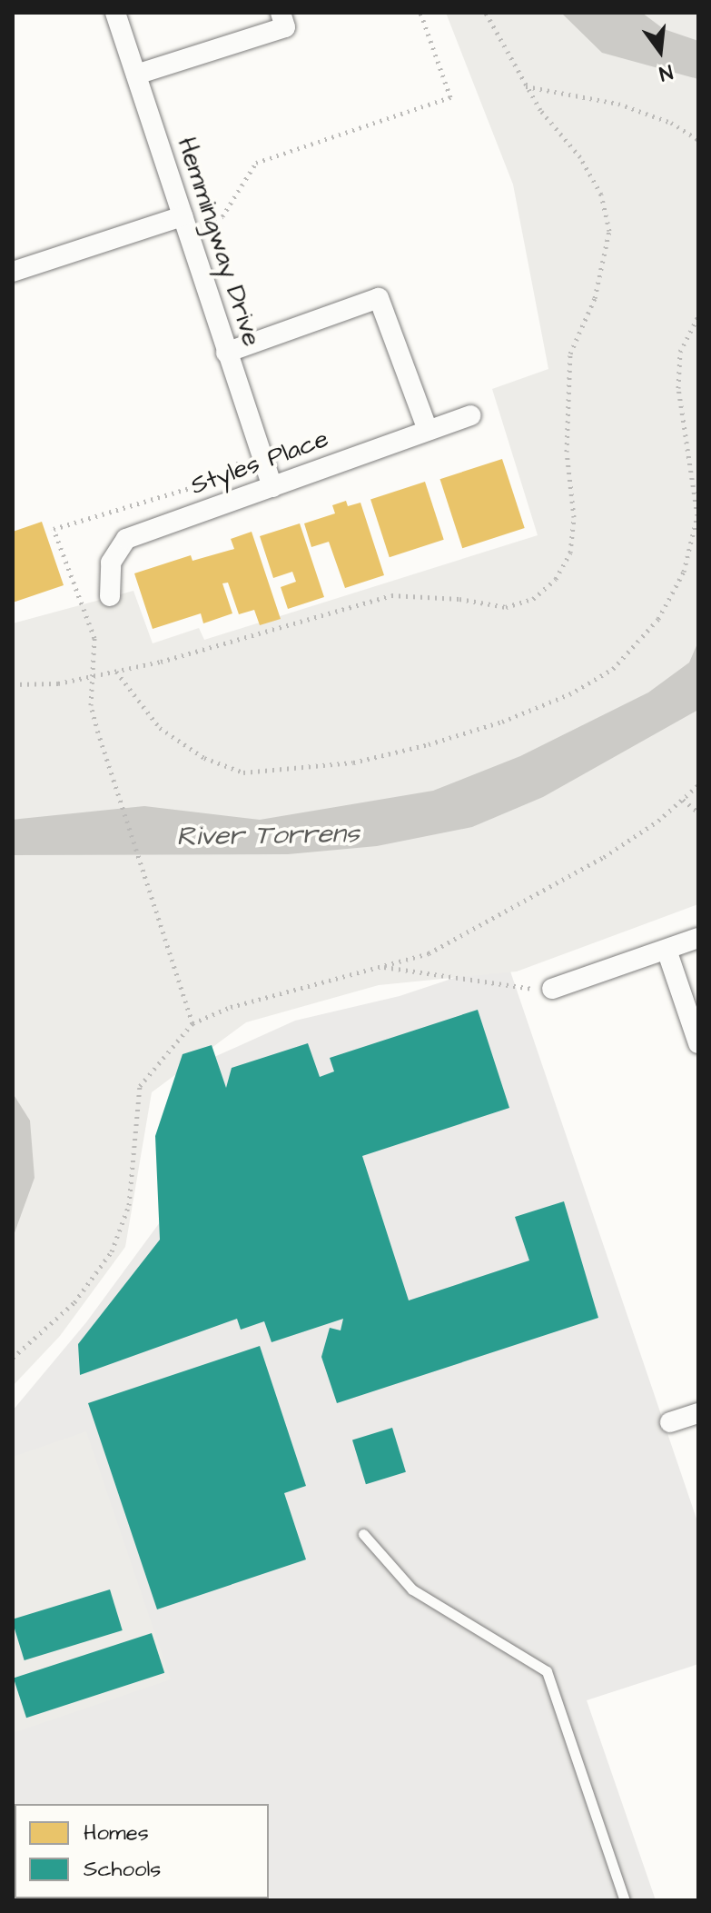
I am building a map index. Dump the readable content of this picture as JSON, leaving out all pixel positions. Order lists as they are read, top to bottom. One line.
{"streets":{"street":["Hemmingway Drive","Styles Place"]},"crossings":[["Hemmingway Drive","Styles Place"]],"water":["River Torrens"],"legend":["Homes","Schools"],"north":"bottom"}
